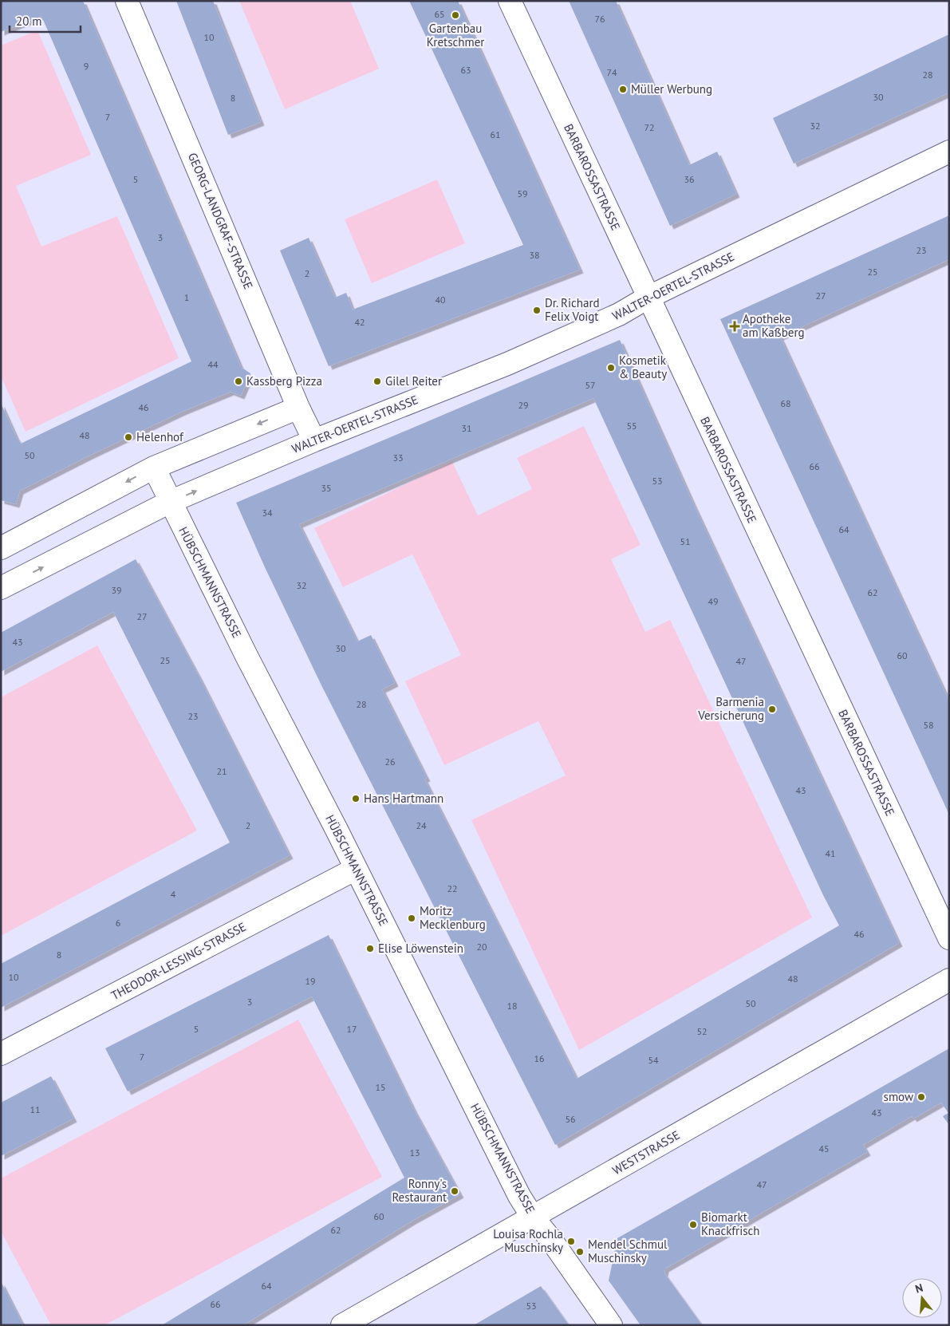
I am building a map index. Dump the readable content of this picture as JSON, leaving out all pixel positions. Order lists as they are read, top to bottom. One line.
{"streets":{"street":["BARBAROSSASTRASSE","GEORG-LANDGRAF-STRASSE","WALTER-OERTEL-STRASSE","HÜBSCHMANNSTRASSE","THEODOR-LESSING-STRASSE","WESTSTRASSE"]},"crossings":[["BARBAROSSASTRASSE","WALTER-OERTEL-STRASSE"],["GEORG-LANDGRAF-STRASSE","WALTER-OERTEL-STRASSE"],["WALTER-OERTEL-STRASSE","HÜBSCHMANNSTRASSE"],["HÜBSCHMANNSTRASSE","THEODOR-LESSING-STRASSE"],["HÜBSCHMANNSTRASSE","WESTSTRASSE"]],"places":{"other":["Gartenbau Kretschmer","Müller Werbung","Dr. Richard Felix Voigt","Kosmetik & Beauty","Kassberg Pizza","Gilel Reiter","Helenhof","Barmenia Versicherung","Hans Hartmann","Moritz Mecklenburg","Elise Löwenstein","smow","Ronny's Restaurant","Biomarkt Knackfrisch","Louisa Rochla Muschinsky","Mendel Schmul Muschinsky"],"health":["Apotheke am Kaßberg"]},"house_numbers":["65","76","10","9","63","74","28","30","8","7","32","72","61","5","36","59","3","23","38","25","2","27","1","40","42","44","57","68","29","46","55","31","48","50","33","66","53","35","34","64","51","32","39","62","49","27","43","30","60","25","47","28","23","58","26","21","43","2","24","41","22","4","6","46","20","8","10","48","19","3","50","18","5","17","52","7","16","54","15","11","43","56","45","13","47","60","62","64","66","53"],"scale_bar":"20 m","north":"top"}
